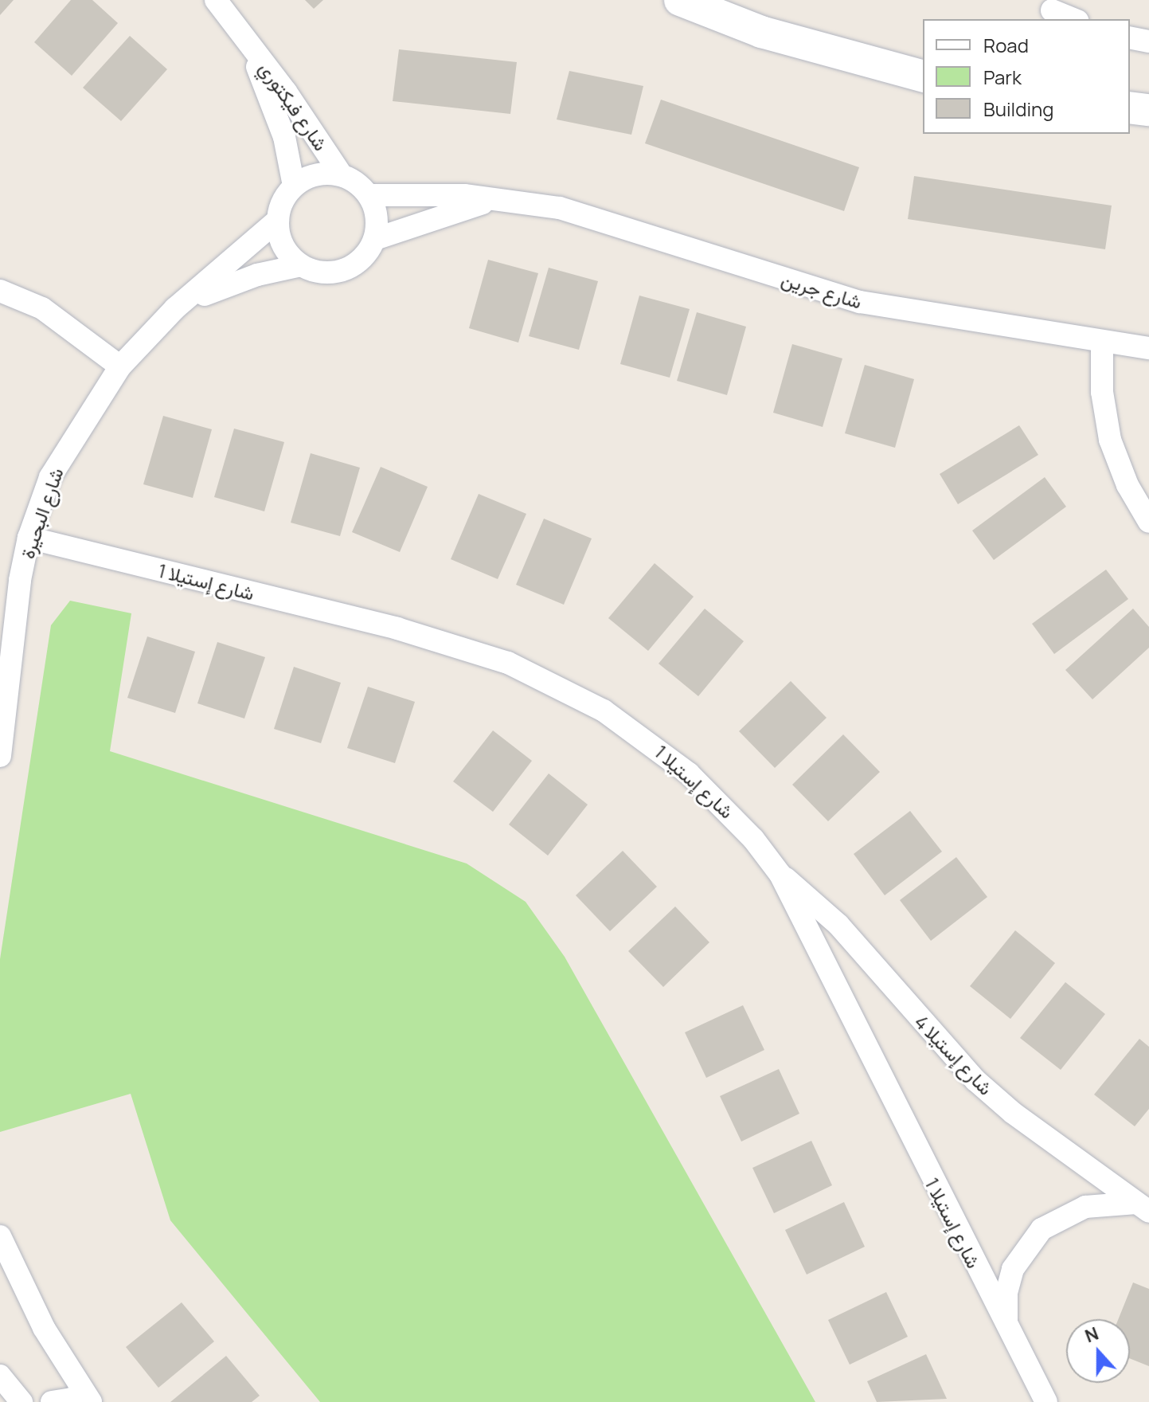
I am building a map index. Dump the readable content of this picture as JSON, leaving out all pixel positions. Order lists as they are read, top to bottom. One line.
{"streets":{"street":["شارع فيكتوري","شارع جرين","شارع البحيرة","شارع إستيلا 1","شارع إستيلا 4"]},"crossings":[["شارع فيكتوري","شارع جرين"],["شارع فيكتوري","شارع البحيرة"],["شارع جرين","شارع البحيرة"],["شارع البحيرة","شارع إستيلا 1"],["شارع إستيلا 1","شارع إستيلا 4"]],"legend":["Road","Park","Building"],"north":"top"}
